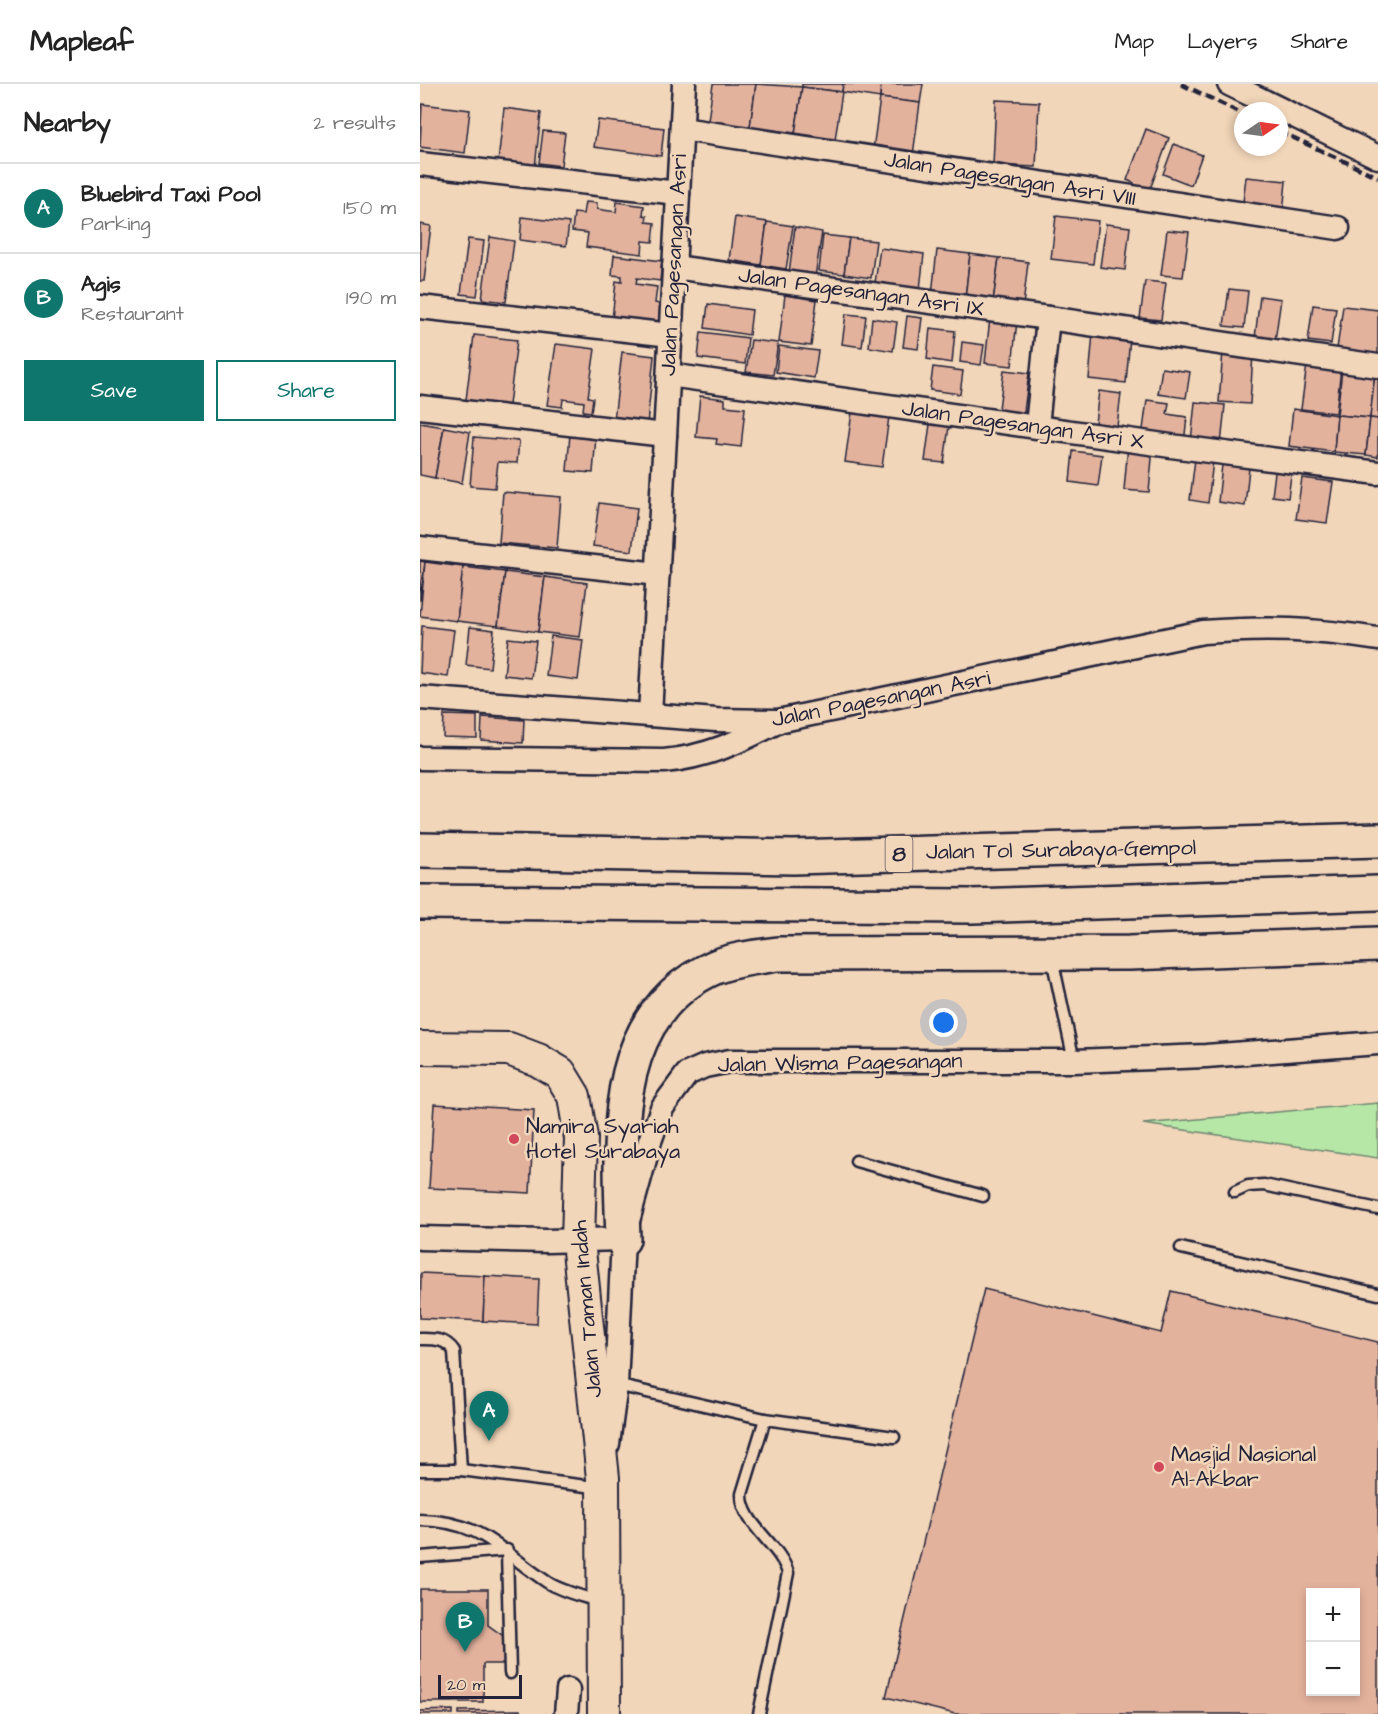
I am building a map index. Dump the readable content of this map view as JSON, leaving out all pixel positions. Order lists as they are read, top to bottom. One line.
{"streets":{"highway":["Jalan Tol Surabaya–Gempol","8"],"street":["Jalan Pagesangan Asri VIII","Jalan Pagesangan Asri","Jalan Pagesangan Asri IX","Jalan Pagesangan Asri X","Jalan Wisma Pagesangan","Jalan Taman Indah"]},"crossings":[["Jalan Pagesangan Asri VIII","Jalan Pagesangan Asri"],["Jalan Pagesangan Asri","Jalan Pagesangan Asri IX"],["Jalan Pagesangan Asri","Jalan Pagesangan Asri X"],["Jalan Wisma Pagesangan","Jalan Taman Indah"]],"places":["Namira Syariah Hotel Surabaya","Masjid Nasional Al-Akbar"],"scale_bar":"20 m","north":"right","page":{"header":"Mapleaf","nav":["Map","Layers","Share"],"heading":["Nearby","2 results"],"list":[{"mark":"A","name":"Bluebird Taxi Pool","note":"Parking","value":"150 m"},{"mark":"B","name":"Agis","note":"Restaurant","value":"190 m"}],"buttons":["Save","Share"],"pins":["A","B"],"map_buttons":["+","−"],"scale":"20 m"}}
